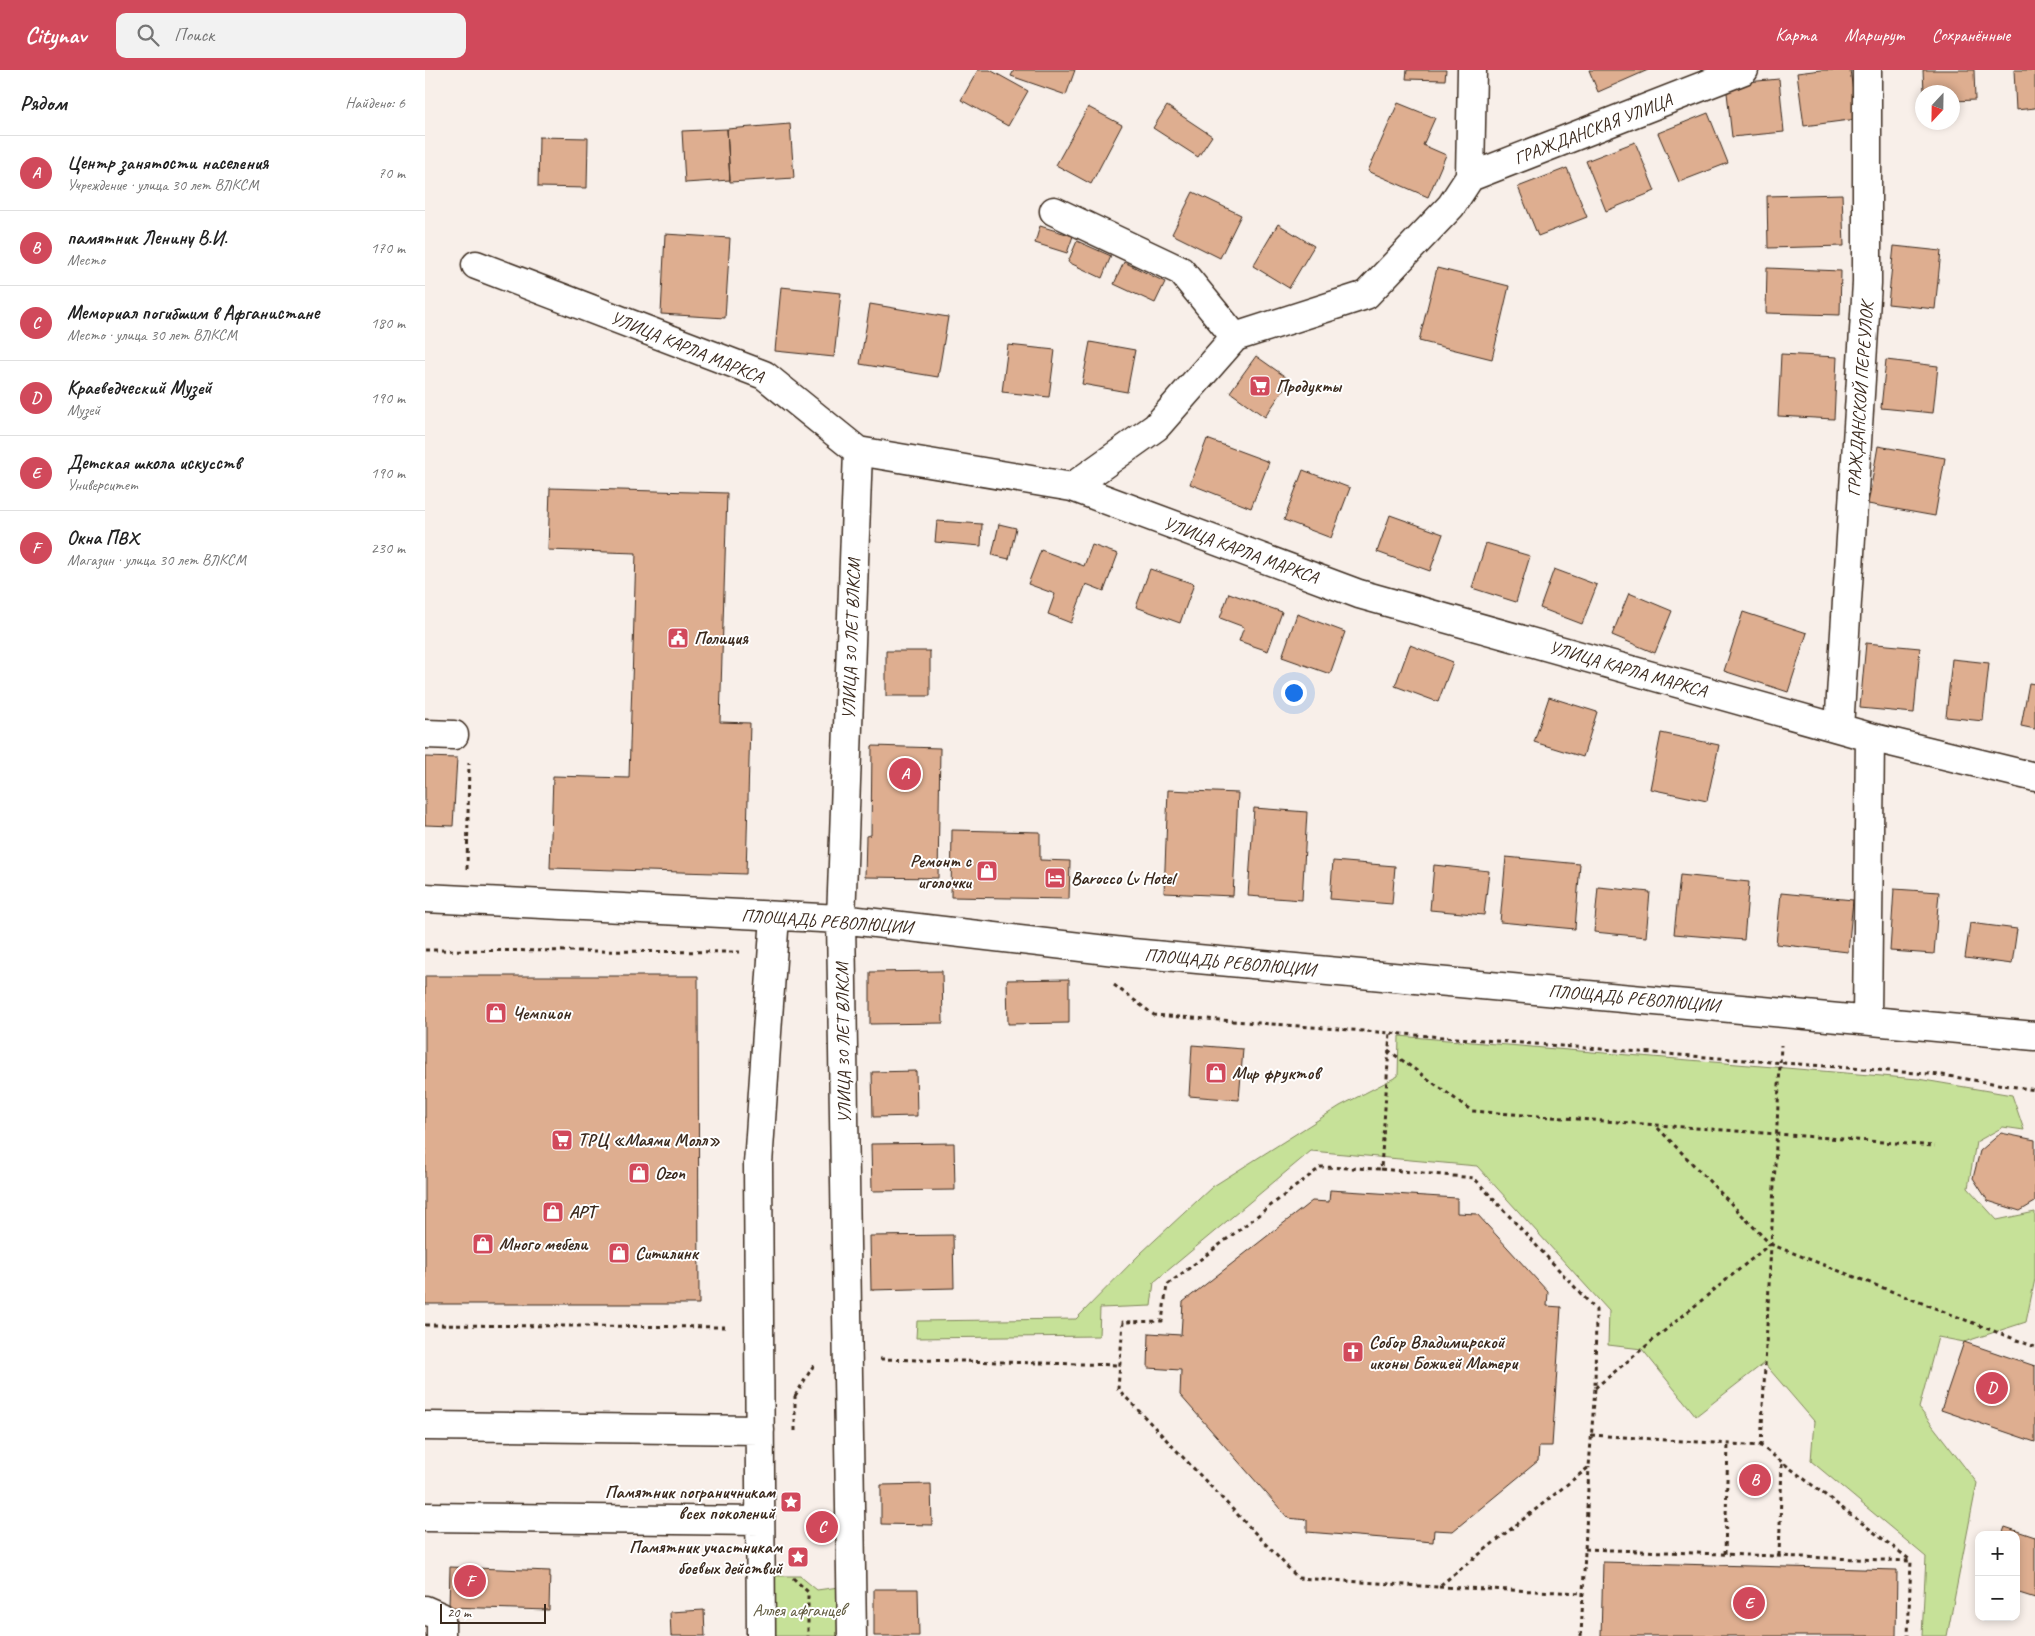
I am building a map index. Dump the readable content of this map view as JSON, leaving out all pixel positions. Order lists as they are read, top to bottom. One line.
{"streets":{"street":["ГРАЖДАНСКАЯ УЛИЦА","УЛИЦА КАРЛА МАРКСА","ГРАЖДАНСКОЙ ПЕРЕУЛОК","УЛИЦА 30 ЛЕТ ВЛКСМ","ПЛОЩАДЬ РЕВОЛЮЦИИ"]},"crossings":[["УЛИЦА КАРЛА МАРКСА","ГРАЖДАНСКОЙ ПЕРЕУЛОК"],["УЛИЦА КАРЛА МАРКСА","УЛИЦА 30 ЛЕТ ВЛКСМ"],["УЛИЦА 30 ЛЕТ ВЛКСМ","ПЛОЩАДЬ РЕВОЛЮЦИИ"]],"parks":["Аллея афганцев"],"places":{"supermarket":["Продукты","ТРЦ «Маями Молл»"],"public building":["Полиция"],"shop":["Ремонт с иголочки","Чемпион","Мир фруктов","Ozon","АРТ","Много мебели","Ситилинк"],"hotel":["Barocco Lv Hotel"],"church":["Собор Владимирской иконы Божией Матери"],"place":["Памятник пограничникам всех поколений","Памятник участникам боевых действий"]},"scale_bar":"20 m","north":"bottom","page":{"header":"Citynav","search":"Поиск","nav":["Карта","Маршрут","Сохранённые"],"heading":["Рядом","Найдено: 6"],"list":[{"mark":"A","name":"Центр занятости населения","note":"Учреждение · улица 30 лет ВЛКСМ","value":"70 m"},{"mark":"B","name":"памятник Ленину В.И.","note":"Место","value":"170 m"},{"mark":"C","name":"Мемориал погибшим в Афганистане","note":"Место · улица 30 лет ВЛКСМ","value":"180 m"},{"mark":"D","name":"Краеведческий Музей","note":"Музей","value":"190 m"},{"mark":"E","name":"Детская школа искусств","note":"Университет","value":"190 m"},{"mark":"F","name":"Окна ПВХ","note":"Магазин · улица 30 лет ВЛКСМ","value":"230 m"}],"pins":["A","D","B","C","F","E"],"map_buttons":["+","−"],"scale":"20 m"}}
